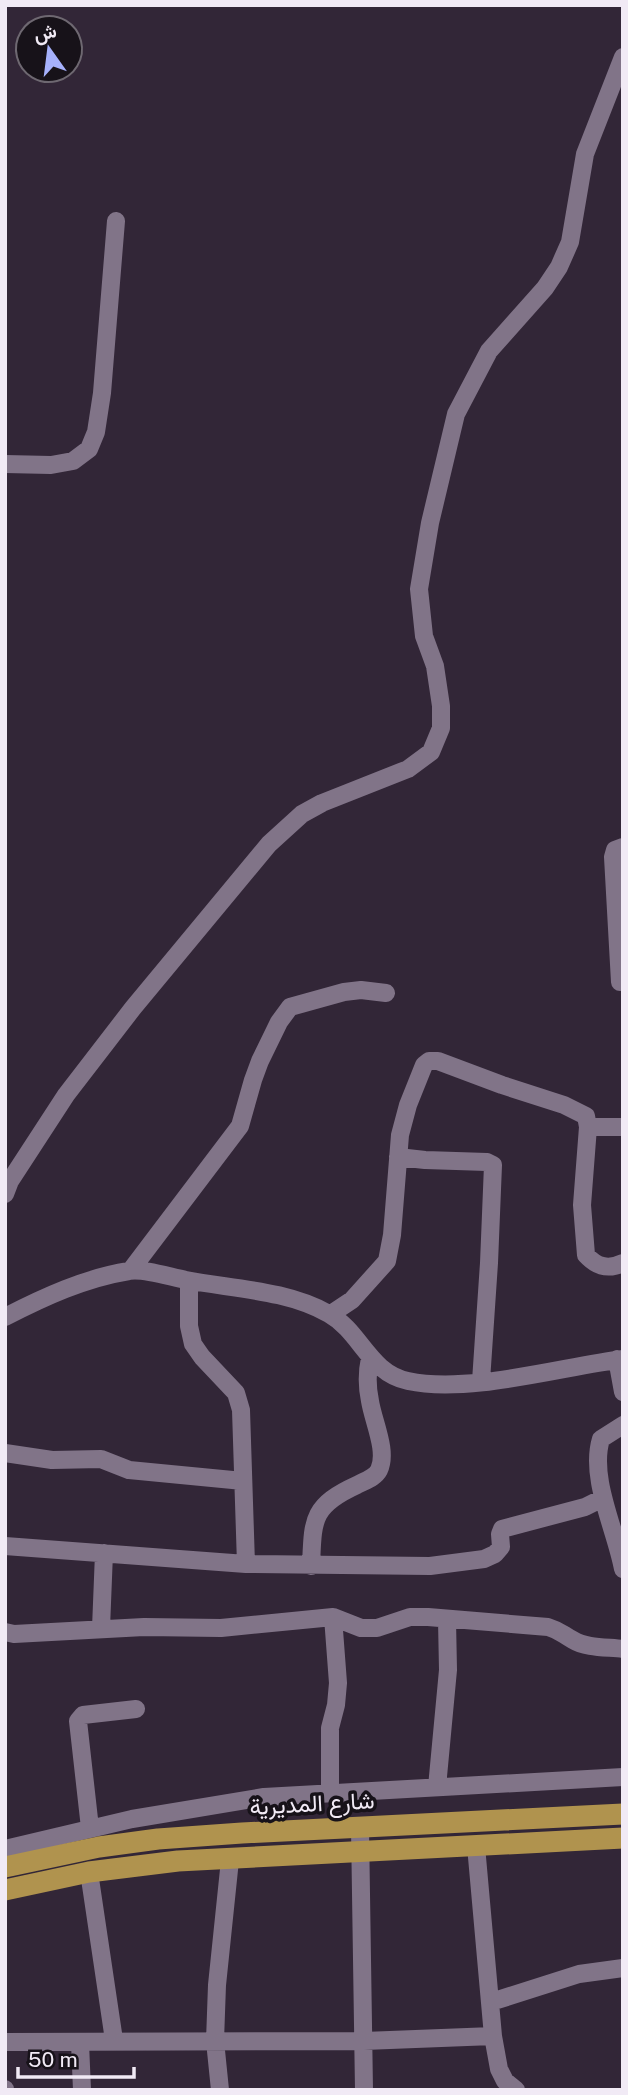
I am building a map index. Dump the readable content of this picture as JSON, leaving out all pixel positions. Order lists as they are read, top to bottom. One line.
{"streets":{"main road":["شارع المديرية"]},"scale_bar":"50 m","north":"top"}
